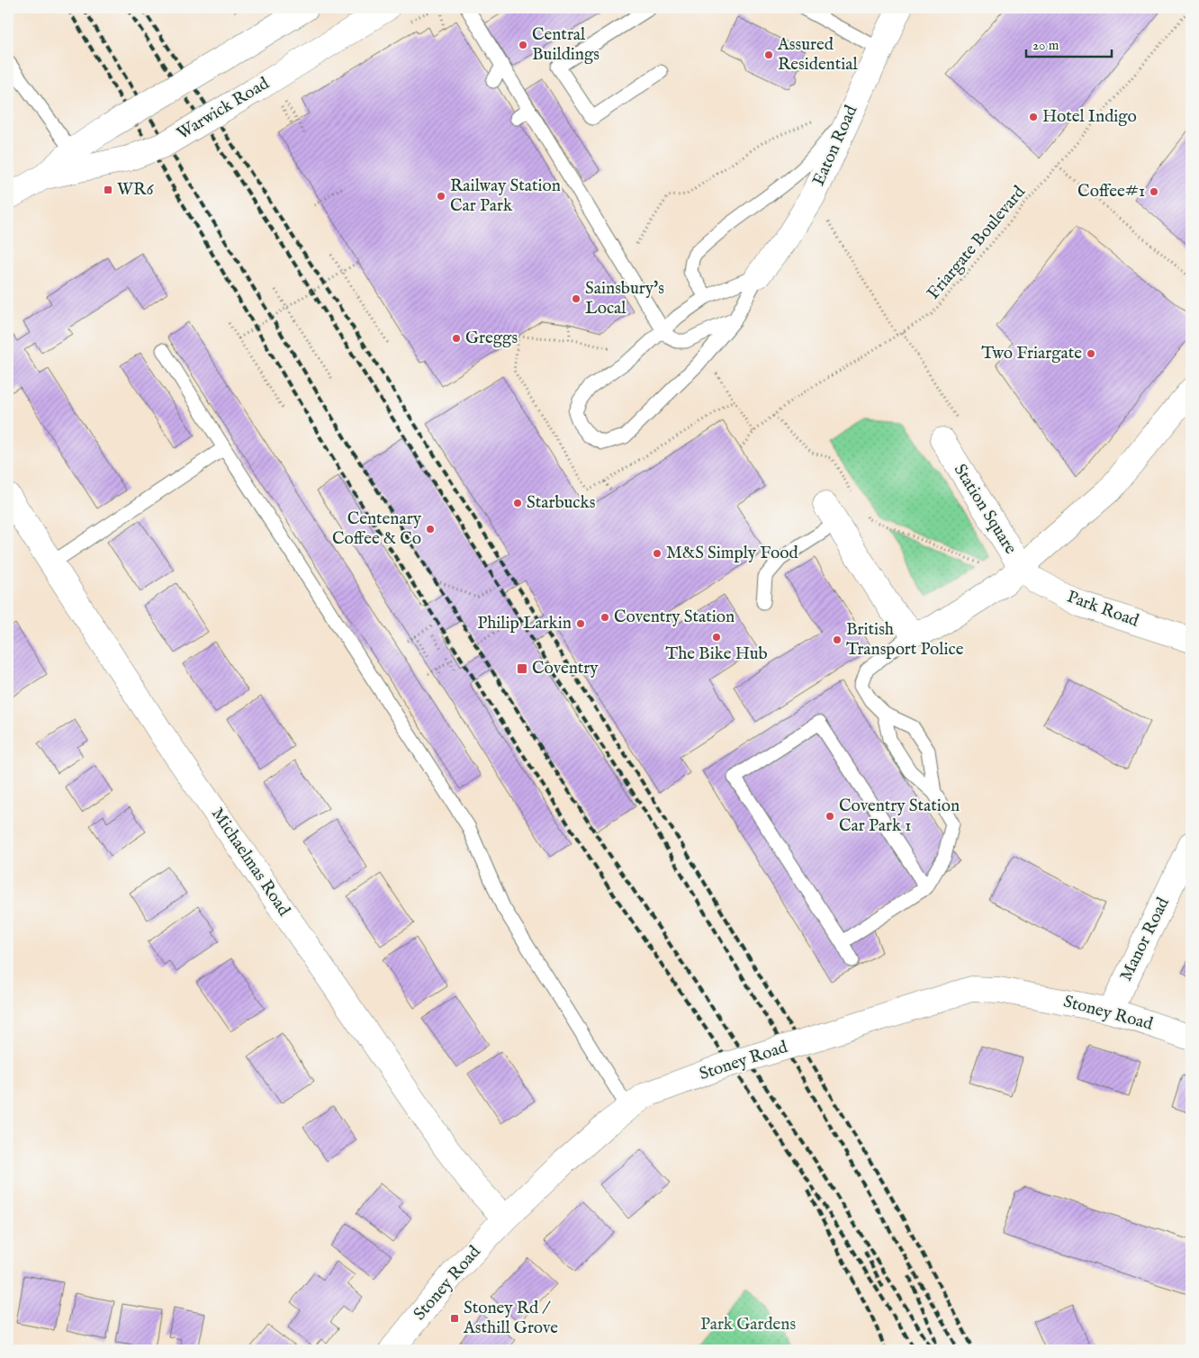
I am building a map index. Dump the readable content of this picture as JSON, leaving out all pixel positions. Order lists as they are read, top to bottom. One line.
{"streets":{"street":["Warwick Road","Eaton Road","Station Square","Park Road","Michaelmas Road","Manor Road","Stoney Road"],"path":["Friargate Boulevard"]},"crossings":[["Station Square","Park Road"],["Michaelmas Road","Stoney Road"],["Manor Road","Stoney Road"]],"parks":["Park Gardens"],"places":{"other":["Central Buildings","Assured Residential","Hotel Indigo","Coffee#1","Railway Station Car Park","Sainsbury's Local","Greggs","Two Friargate","Starbucks","Centenary Coffee & Co","M&S Simply Food","Coventry Station","Philip Larkin","The Bike Hub","British Transport Police","Coventry Station Car Park 1"],"transit":["WR6","Coventry","Stoney Rd / Asthill Grove"]},"scale_bar":"20 m"}
